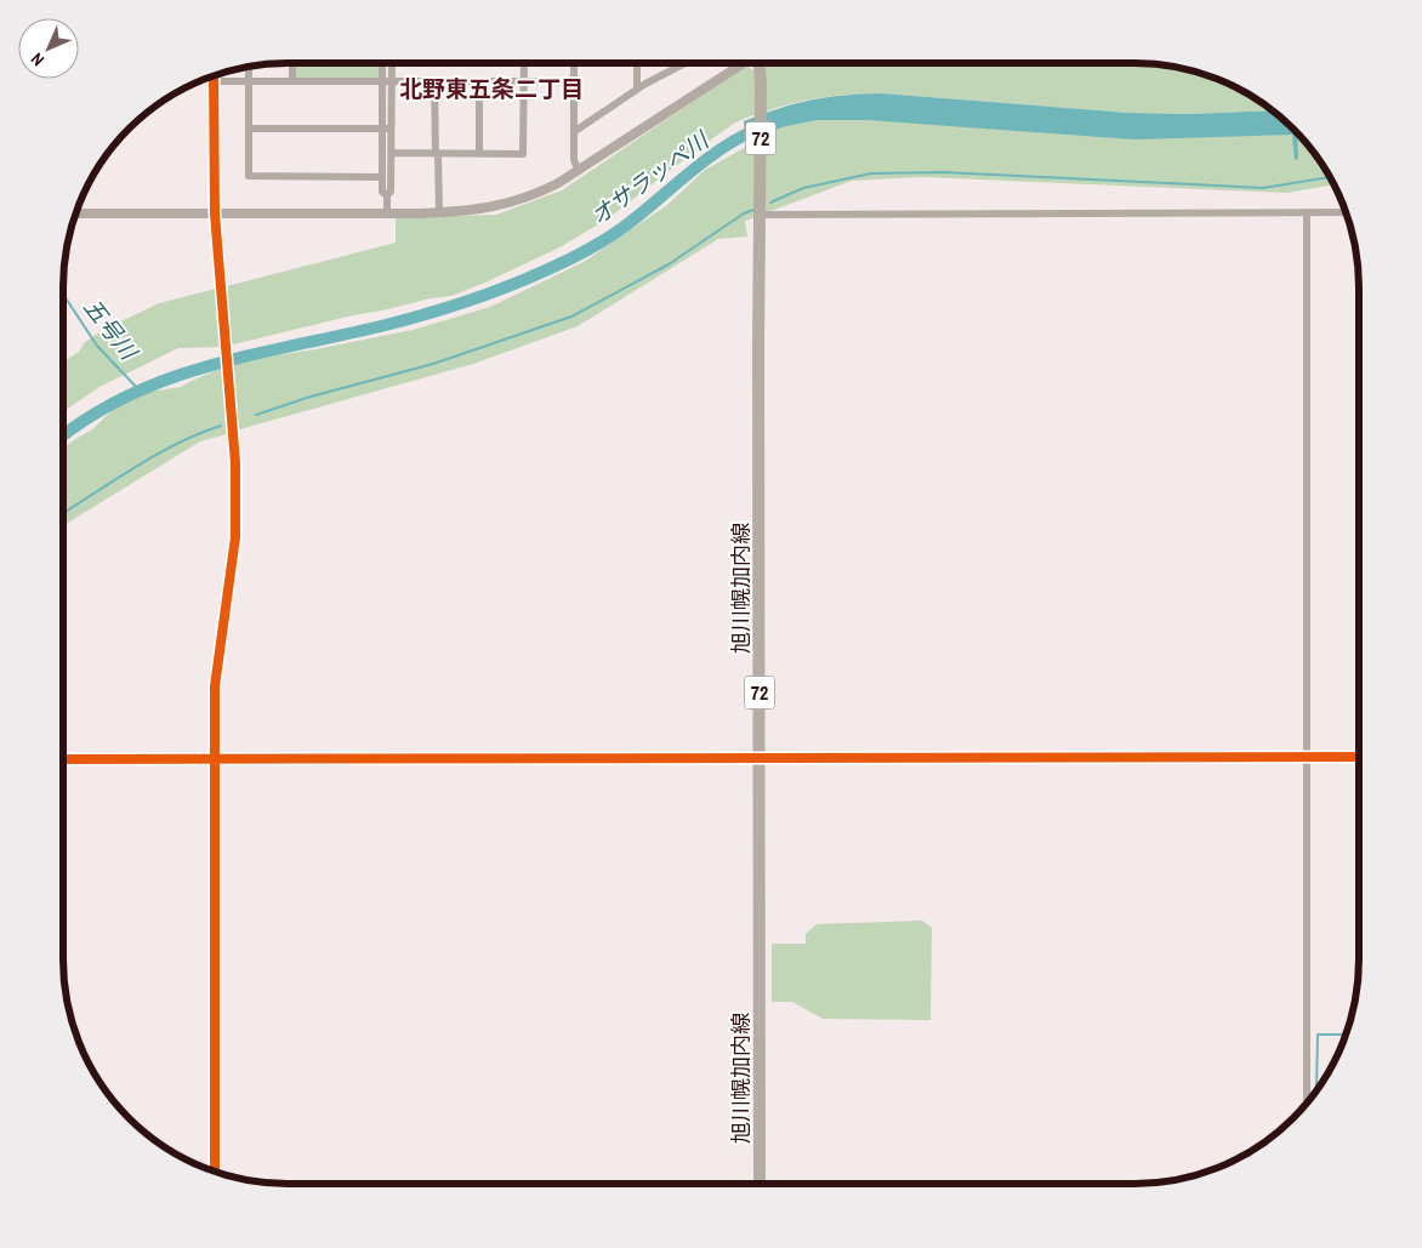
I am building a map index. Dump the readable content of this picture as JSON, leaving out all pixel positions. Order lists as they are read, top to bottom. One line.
{"streets":{"main road":["72","旭川幌加内線"]},"districts":["北野東五条二丁目"],"water":["オサラッペ川","五号川"],"north":"bottom left"}
